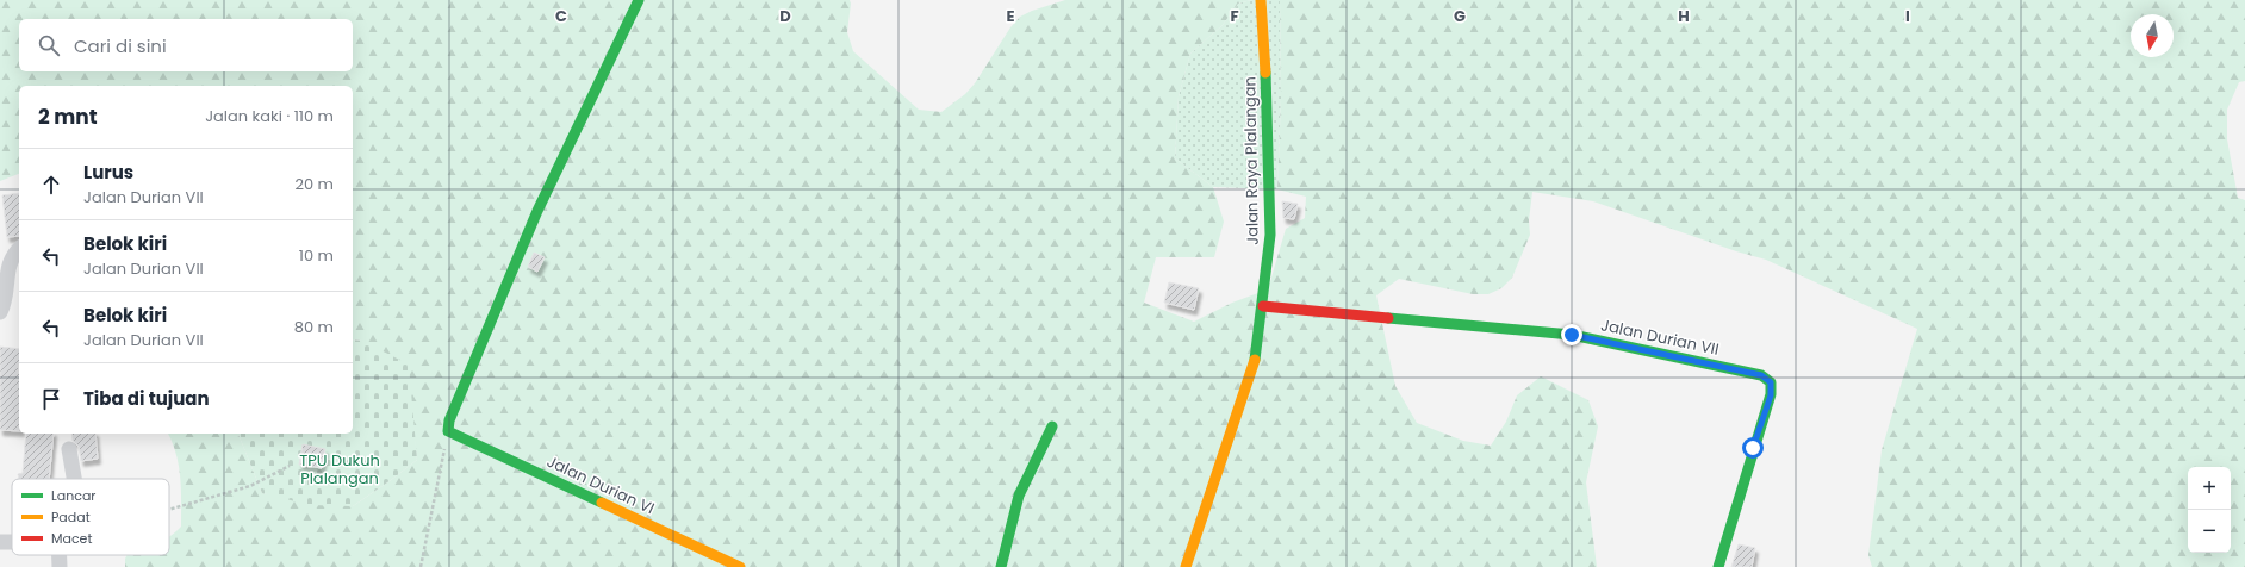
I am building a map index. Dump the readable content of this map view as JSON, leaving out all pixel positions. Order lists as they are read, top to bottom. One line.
{"streets":{"street":["Jalan Raya Plalangan","Jalan Durian VII","Jalan Durian VI"]},"crossings":[["Jalan Raya Plalangan","Jalan Durian VII"]],"parks":["TPU Dukuh Plalangan"],"legend":["Lancar","Padat","Macet"],"north":"bottom","page":{"search":"Cari di sini","heading":["2 mnt","Jalan kaki · 110 m"],"list":[["Lurus","Jalan Durian VII","20 m"],["Belok kiri","Jalan Durian VII","10 m"],["Belok kiri","Jalan Durian VII","80 m"],"Tiba di tujuan"],"map_buttons":["+","−"]},"grid":{"columns":["C","D","E","F","G","H","I"]}}
